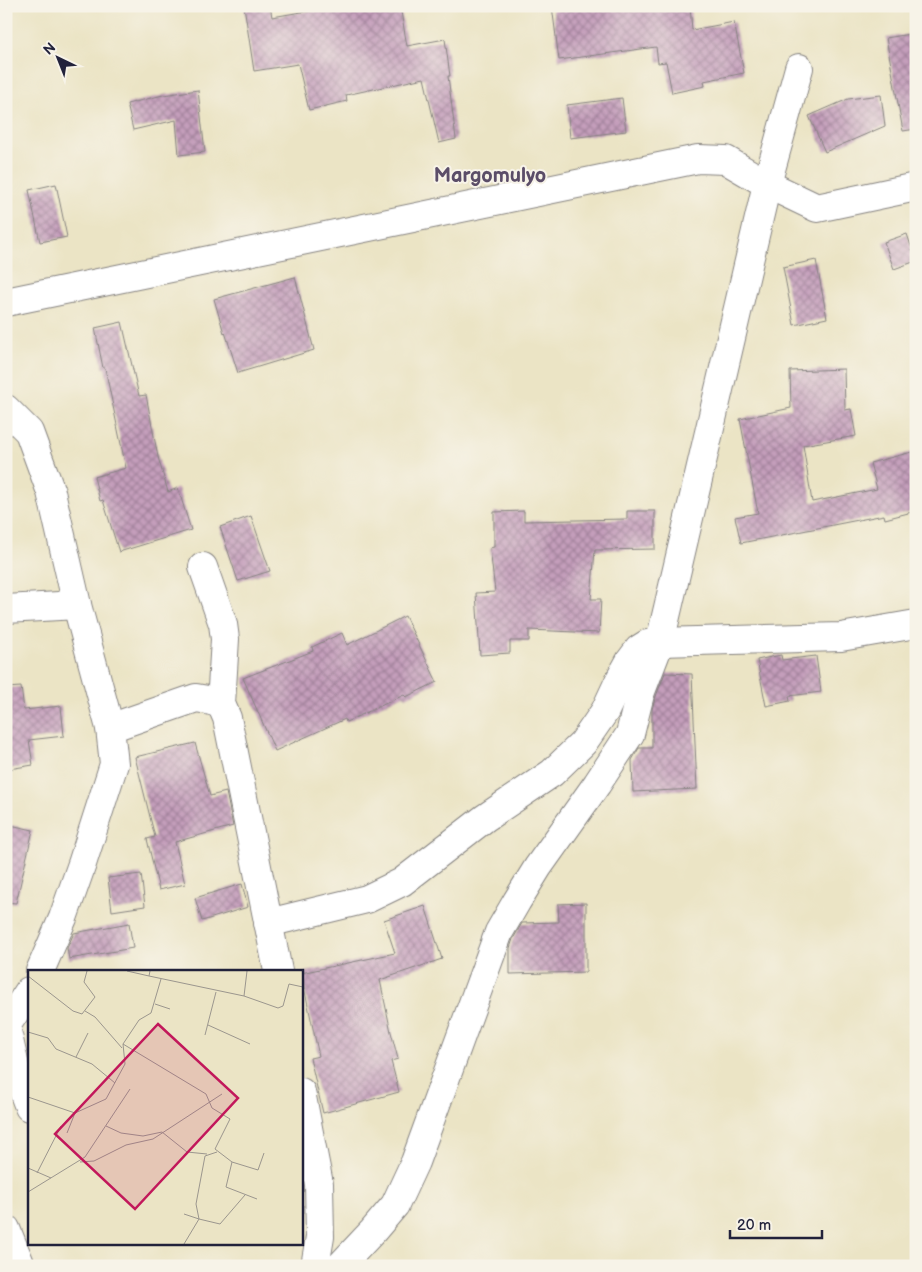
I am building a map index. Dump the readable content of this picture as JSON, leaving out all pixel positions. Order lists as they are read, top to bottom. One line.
{"districts":["Margomulyo"],"scale_bar":"20 m","north":"top left"}
